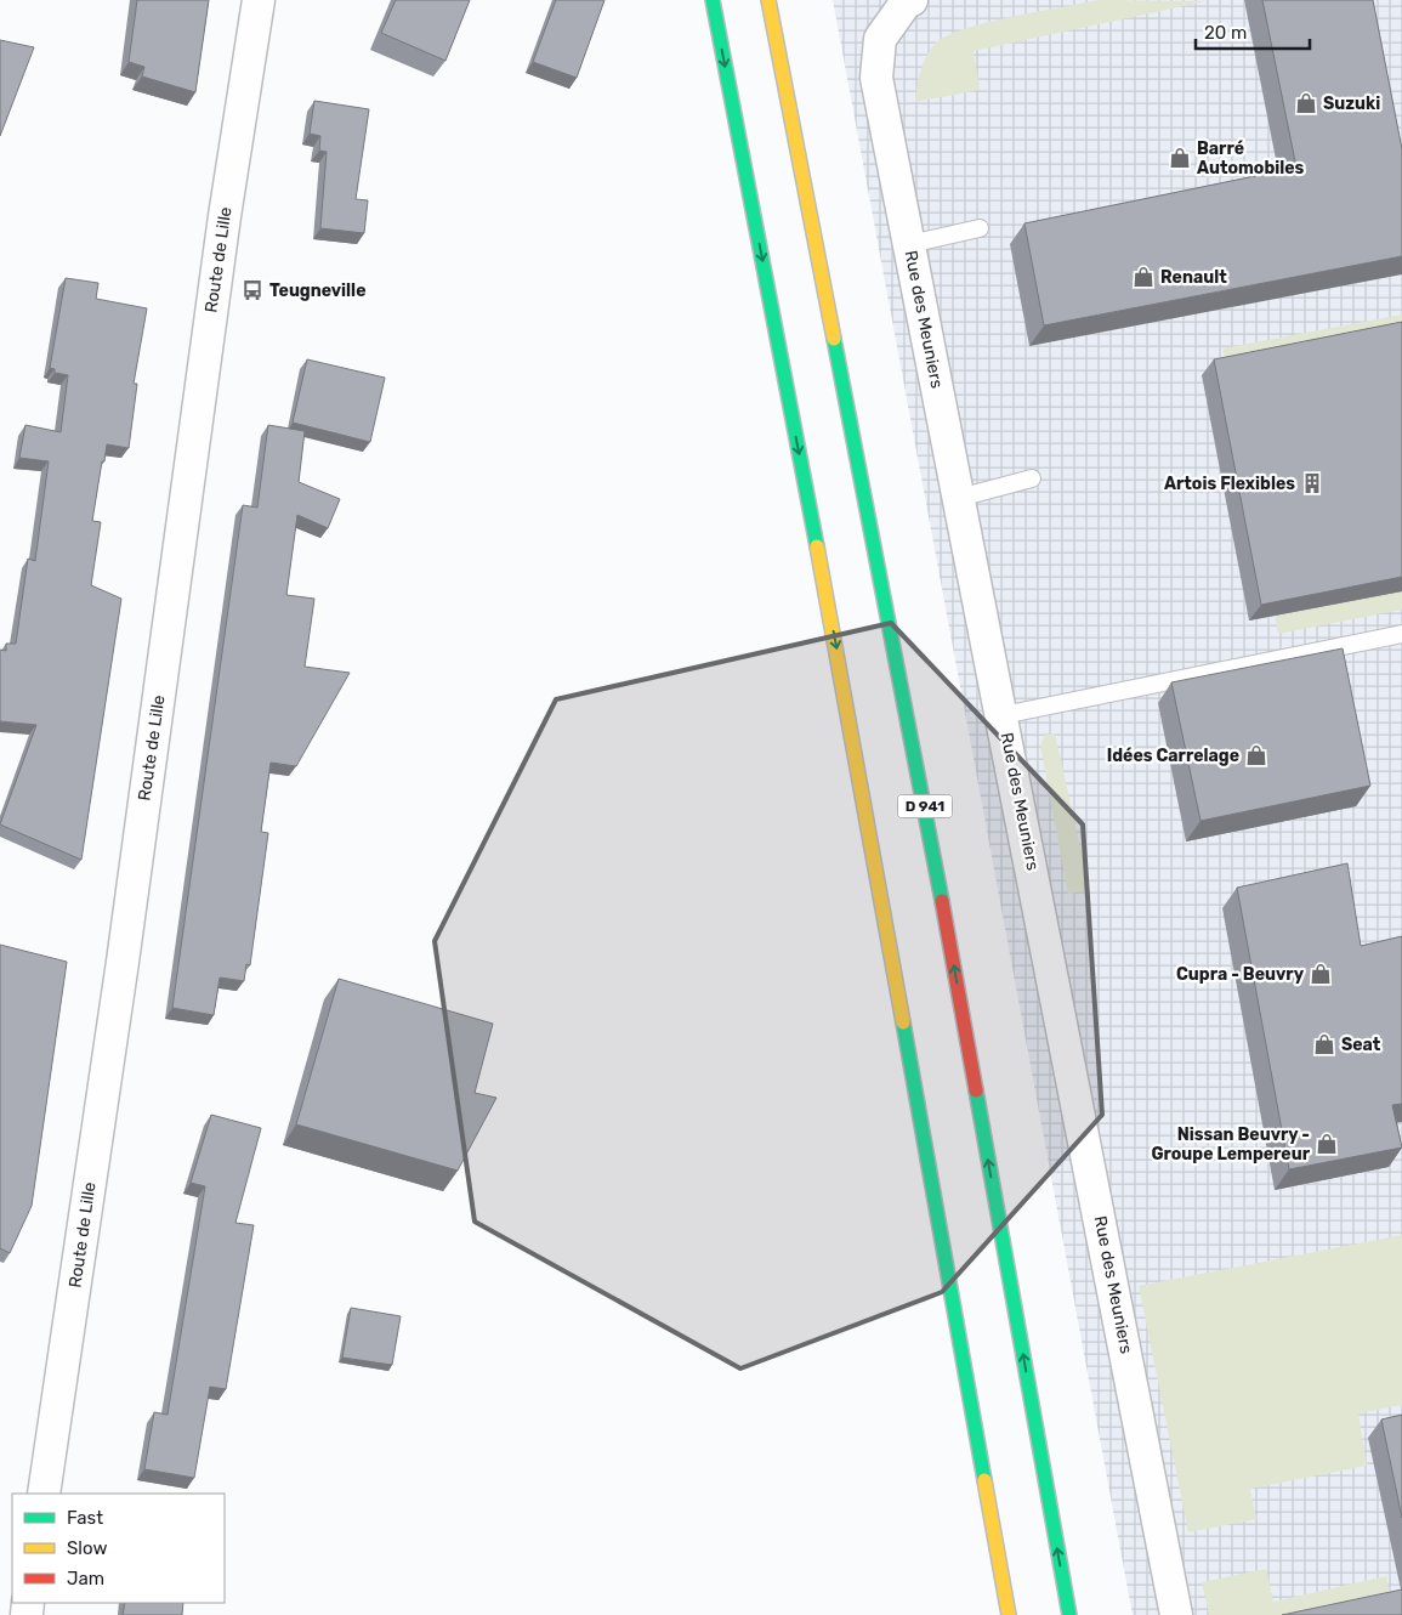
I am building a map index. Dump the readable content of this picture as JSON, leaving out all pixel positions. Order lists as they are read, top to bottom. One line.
{"streets":{"highway":["D 941"],"street":["Route de Lille","Rue des Meuniers"]},"places":{"shop":["Suzuki","Barré Automobiles","Renault","Idées Carrelage","Cupra - Beuvry","Seat","Nissan Beuvry - Groupe Lempereur"],"bus stop":["Teugneville"],"building":["Artois Flexibles"]},"legend":["Fast","Slow","Jam"],"scale_bar":"20 m"}
